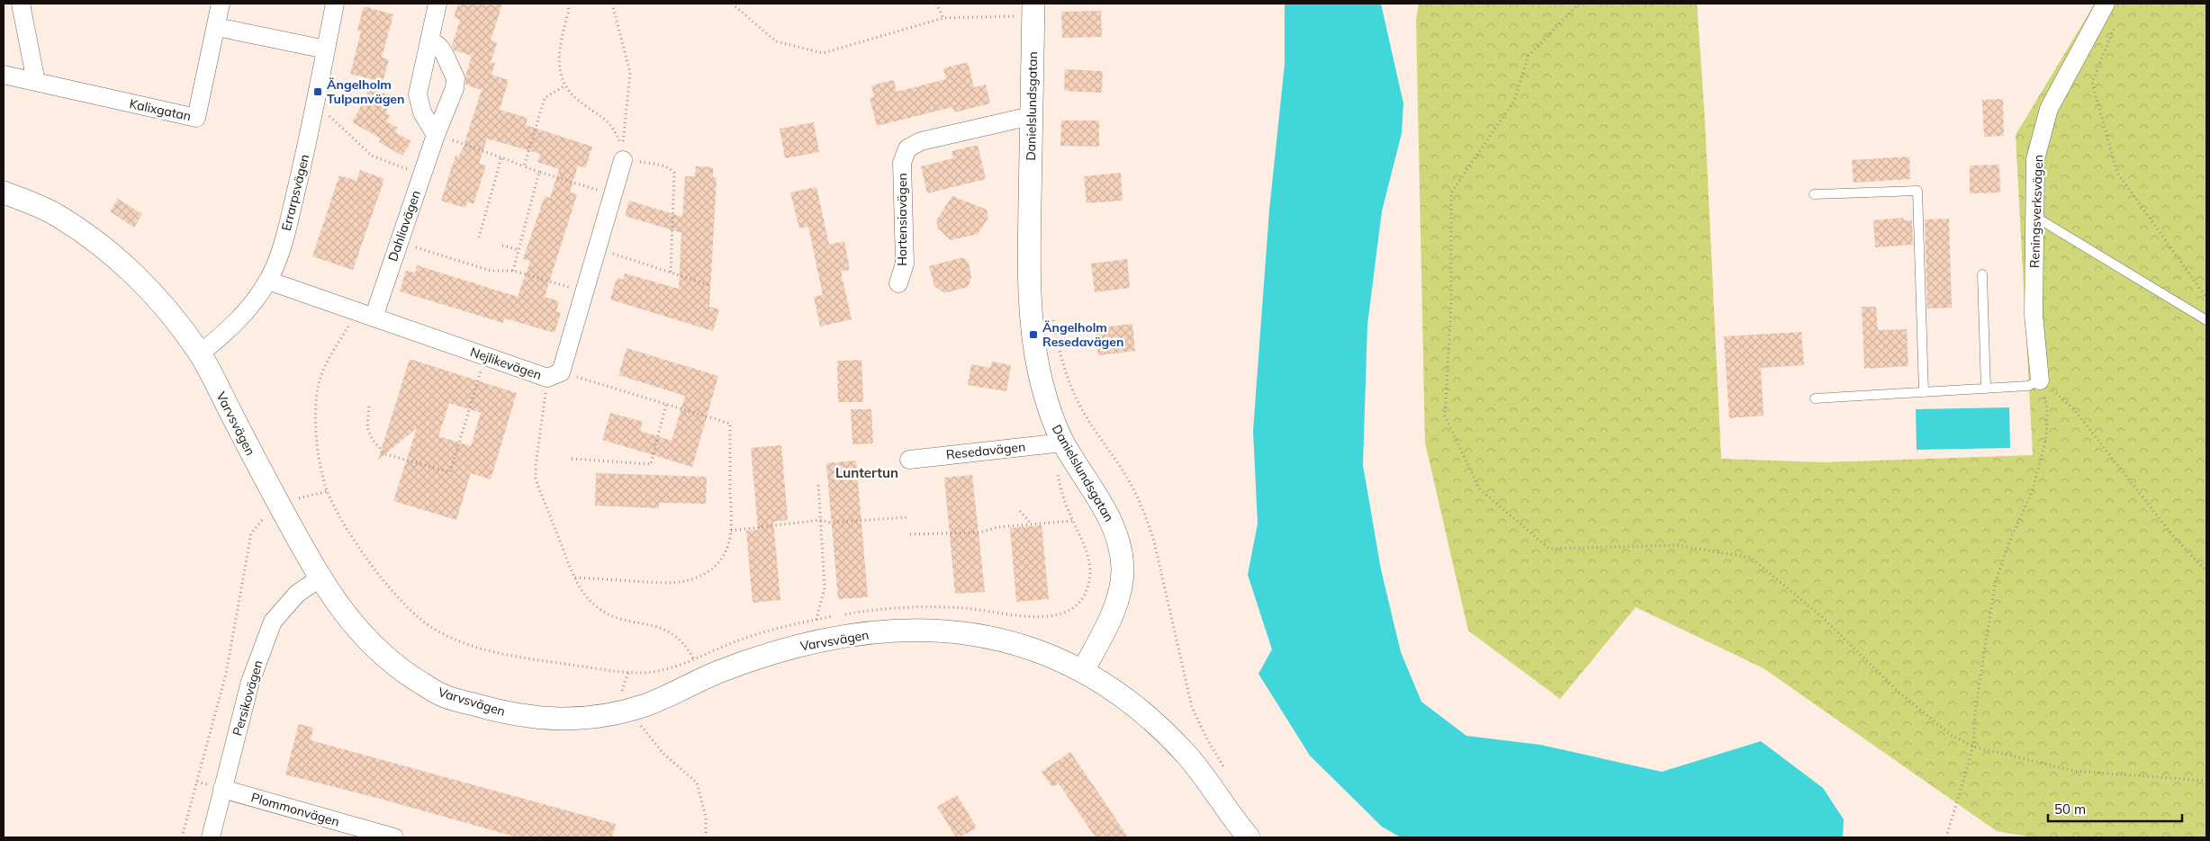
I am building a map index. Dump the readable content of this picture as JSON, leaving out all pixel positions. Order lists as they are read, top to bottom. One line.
{"streets":{"street":["Danielslundsgatan","Kalixgatan","Errarpsvägen","Reningsverksvägen","Hortensiavägen","Dahliavägen","Nejlikevägen","Varvsvägen","Resedavägen","Persikovägen","Plommonvägen"]},"crossings":[["Danielslundsgatan","Hortensiavägen"],["Danielslundsgatan","Varvsvägen"],["Danielslundsgatan","Resedavägen"],["Errarpsvägen","Nejlikevägen"],["Errarpsvägen","Varvsvägen"],["Dahliavägen","Nejlikevägen"],["Varvsvägen","Persikovägen"],["Persikovägen","Plommonvägen"]],"districts":["Luntertun"],"places":{"transit":["Ängelholm Tulpanvägen","Ängelholm Resedavägen"]},"scale_bar":"50 m"}
